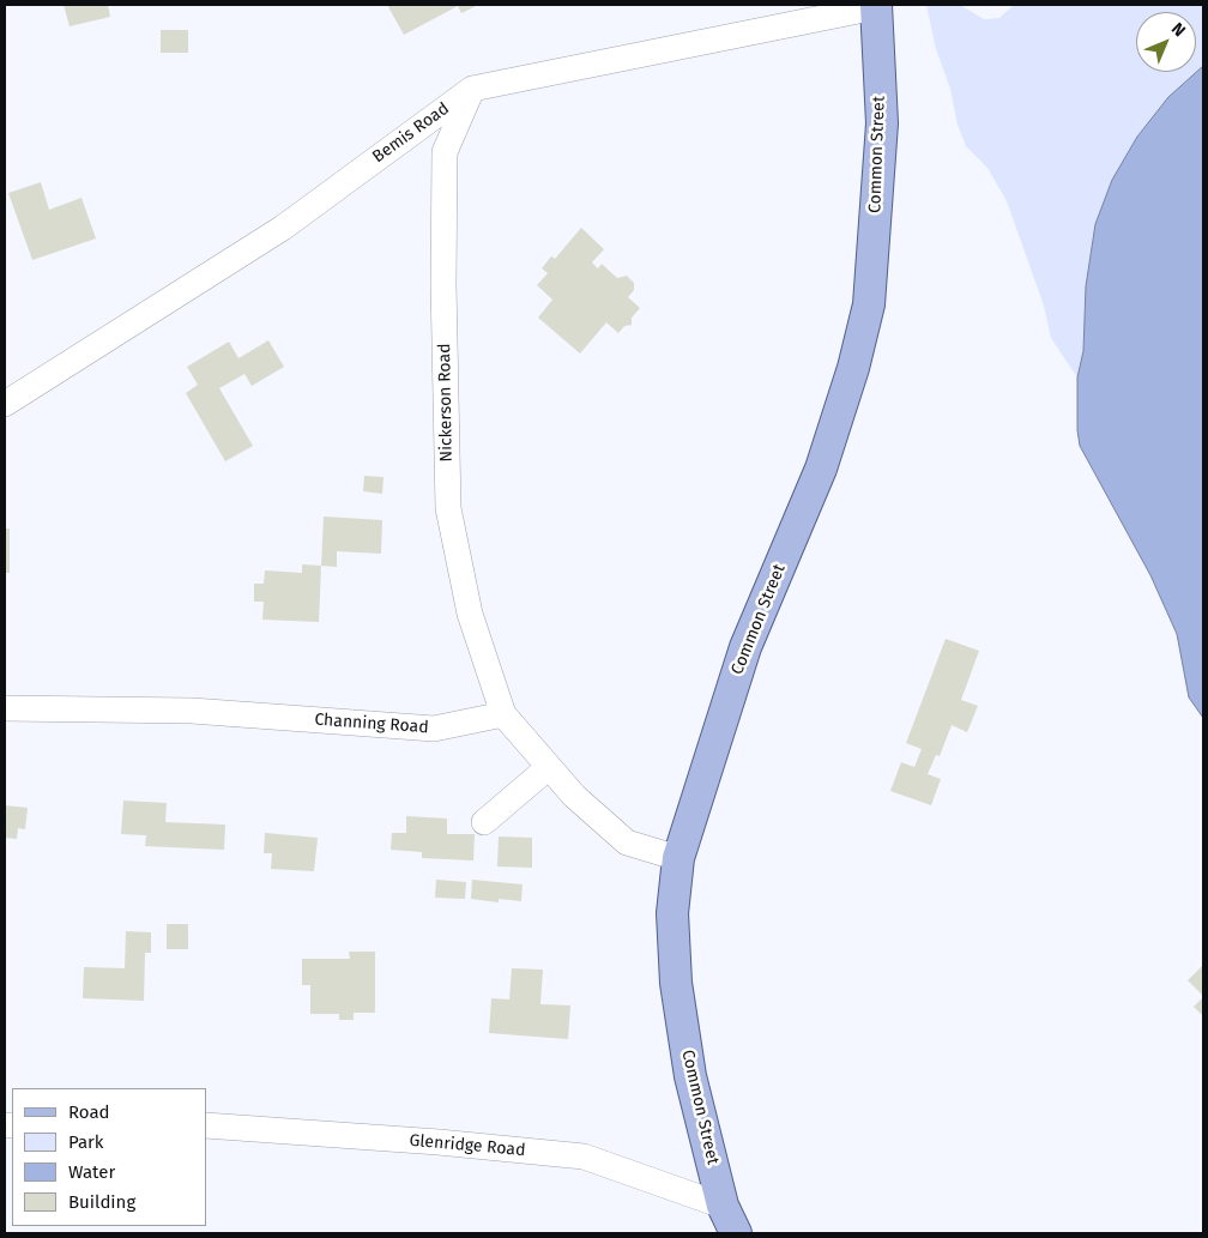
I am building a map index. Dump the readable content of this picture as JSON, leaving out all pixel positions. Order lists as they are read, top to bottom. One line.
{"streets":{"main road":["Common Street"],"street":["Bemis Road","Nickerson Road","Channing Road","Glenridge Road"]},"crossings":[["Bemis Road","Common Street"],["Bemis Road","Nickerson Road"],["Common Street","Glenridge Road"],["Nickerson Road","Channing Road"]],"legend":["Road","Park","Water","Building"],"north":"top right"}
